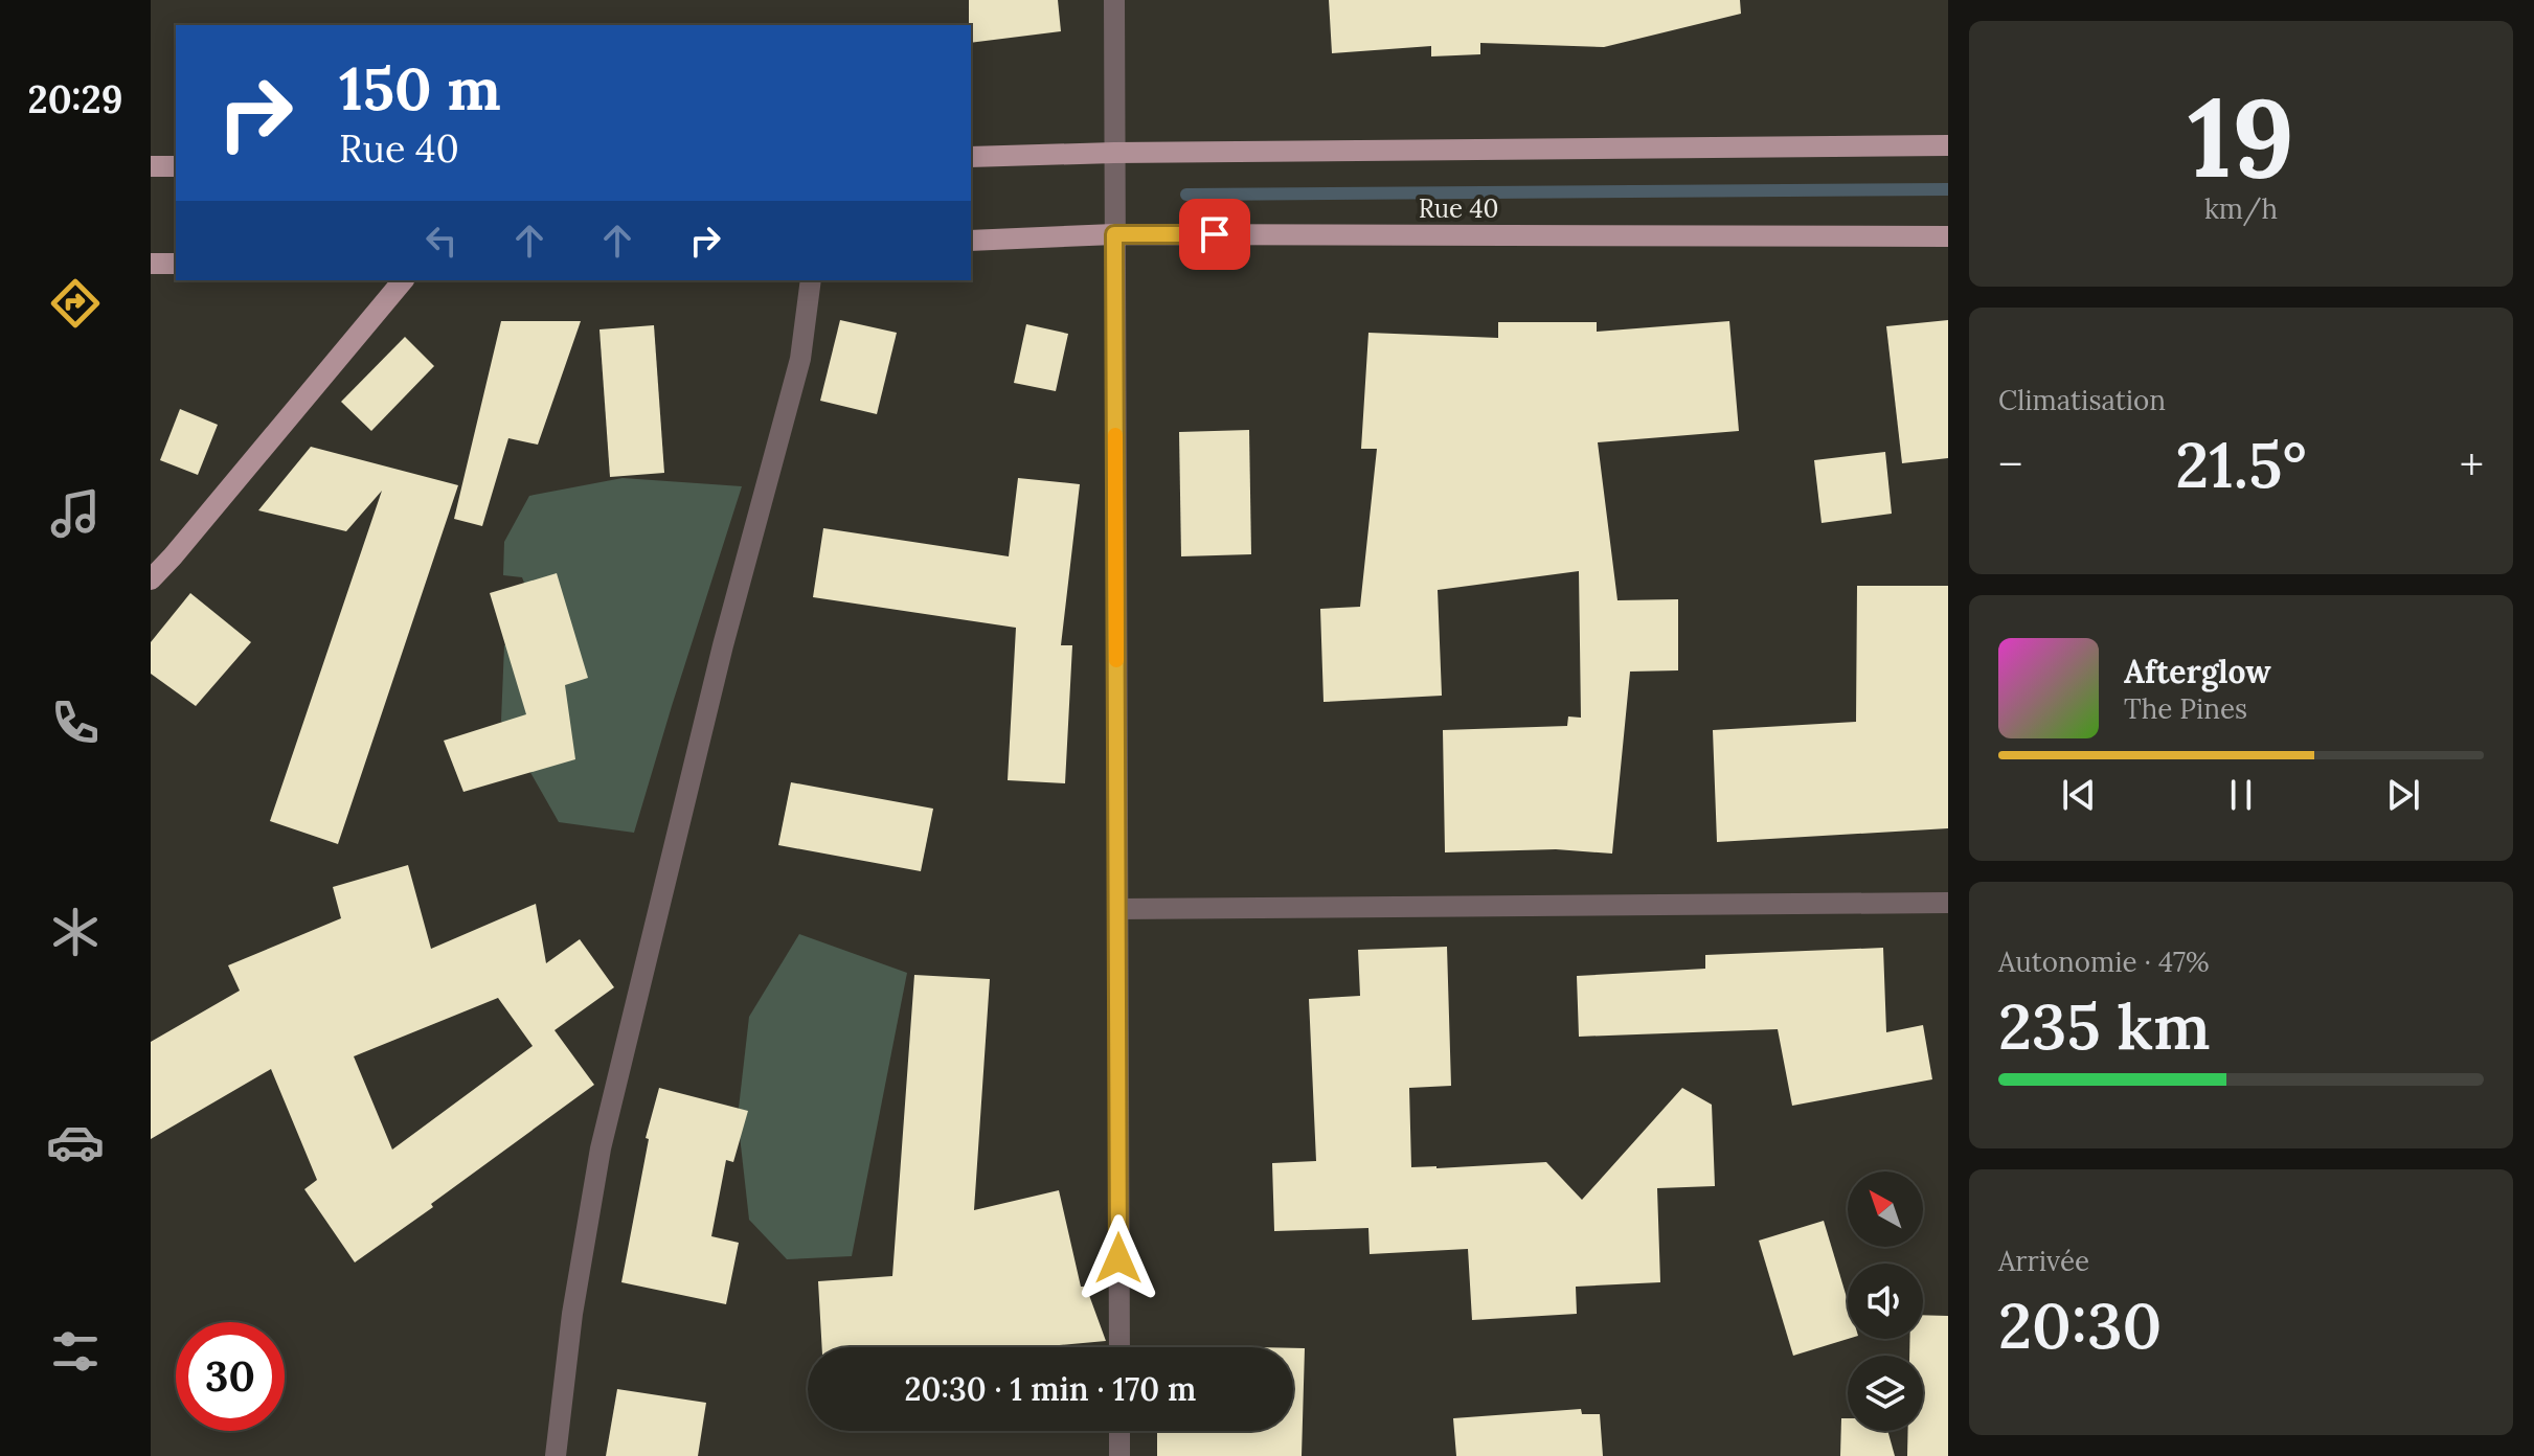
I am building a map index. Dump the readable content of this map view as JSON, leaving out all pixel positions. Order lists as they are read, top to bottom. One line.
{"streets":{"main road":["Rue 40"]},"north":"top left","page":{"tabs":"20:29","tile":[["19","km/h"],"Climatisation",["Autonomie · 47%","235 km"],["Arrivée","20:30"]],"turn":["150 m","Rue 40"],"heat":["−","21.5°","+"],"song":["Afterglow","The Pines"],"limit":"30","trip":"20:30 · 1 min · 170 m"}}
